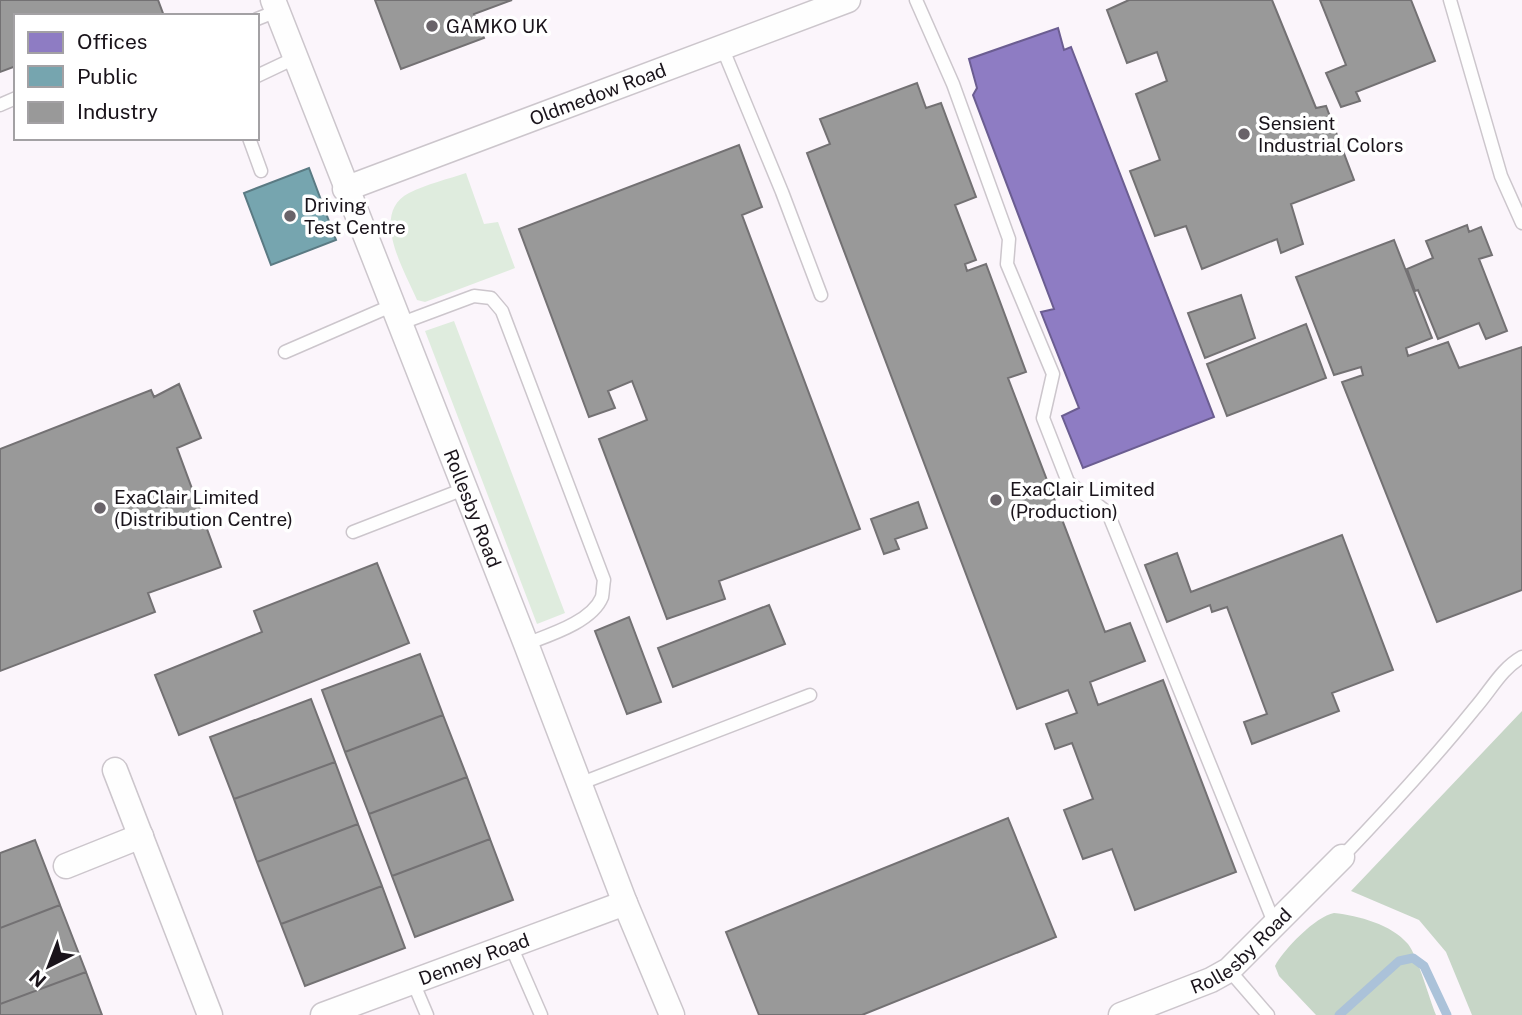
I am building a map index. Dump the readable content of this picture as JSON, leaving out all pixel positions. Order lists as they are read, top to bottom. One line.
{"streets":{"street":["Oldmedow Road","Rollesby Road","Denney Road"]},"crossings":[["Oldmedow Road","Rollesby Road"],["Rollesby Road","Denney Road"]],"places":["GAMKO UK","Sensient Industrial Colors","Driving Test Centre","ExaClair Limited (Production)","ExaClair Limited (Distribution Centre)"],"legend":["Offices","Public","Industry"],"north":"bottom left"}
